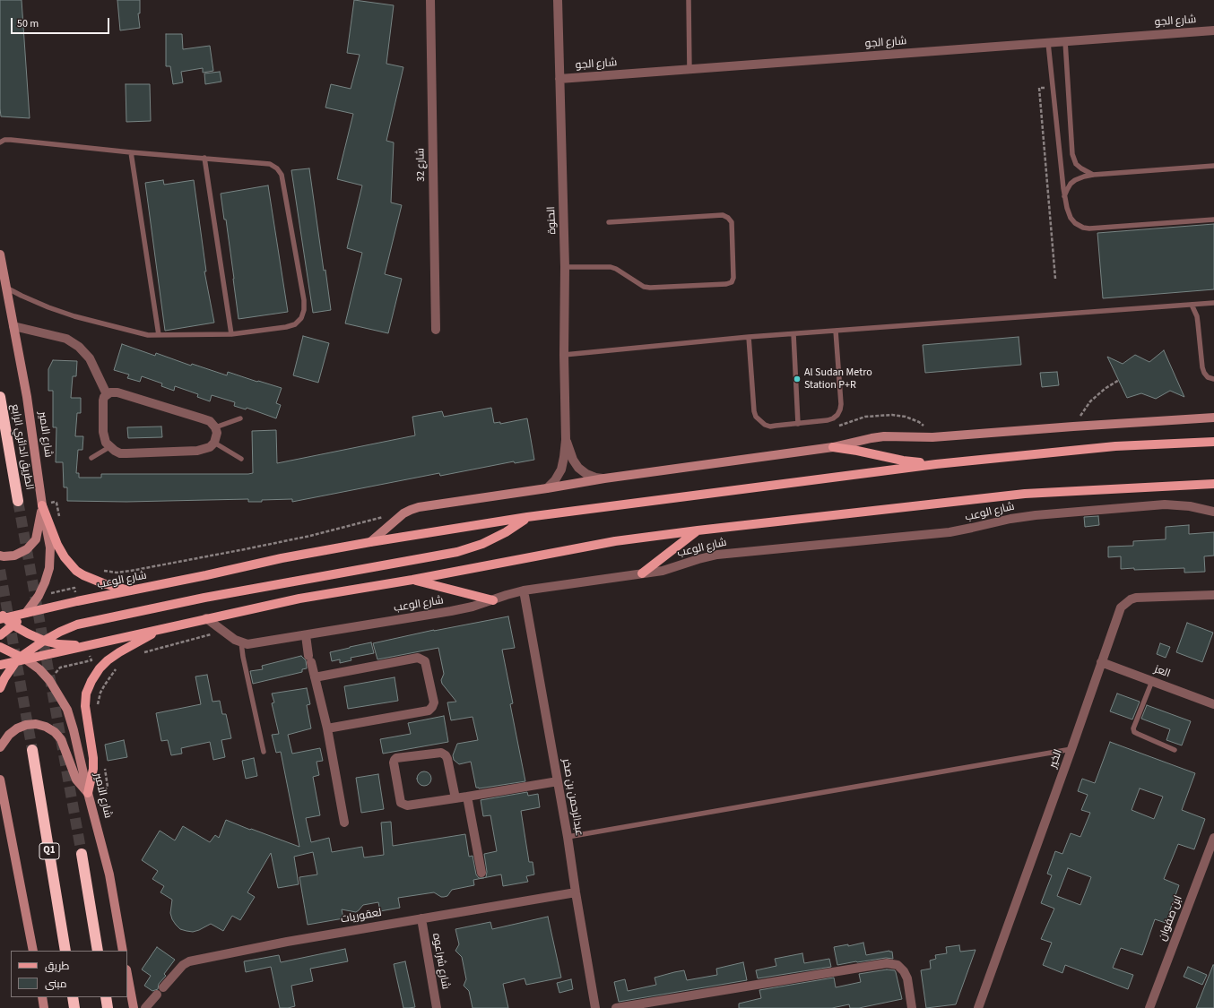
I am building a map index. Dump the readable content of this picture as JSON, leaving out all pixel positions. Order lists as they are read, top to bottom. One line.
{"streets":{"highway":["الطريق الدائري الرابع","Q1"],"main road":["شارع الامير","شارع الوعب"],"street":["شارع الجو","شارع 32","الحنوة","العز","الخير","عبدالرحمن بن صخر","لعقوريات","ابن صفوان","شارع شراعوه"]},"crossings":[["شارع الجو","الحنوة"],["شارع الامير","شارع الوعب"],["شارع الوعب","عبدالرحمن بن صخر"],["العز","الخير"],["عبدالرحمن بن صخر","لعقوريات"],["لعقوريات","شارع شراعوه"]],"places":["Al Sudan Metro Station P+R"],"legend":["طريق","مبنى"],"scale_bar":"50 m"}
